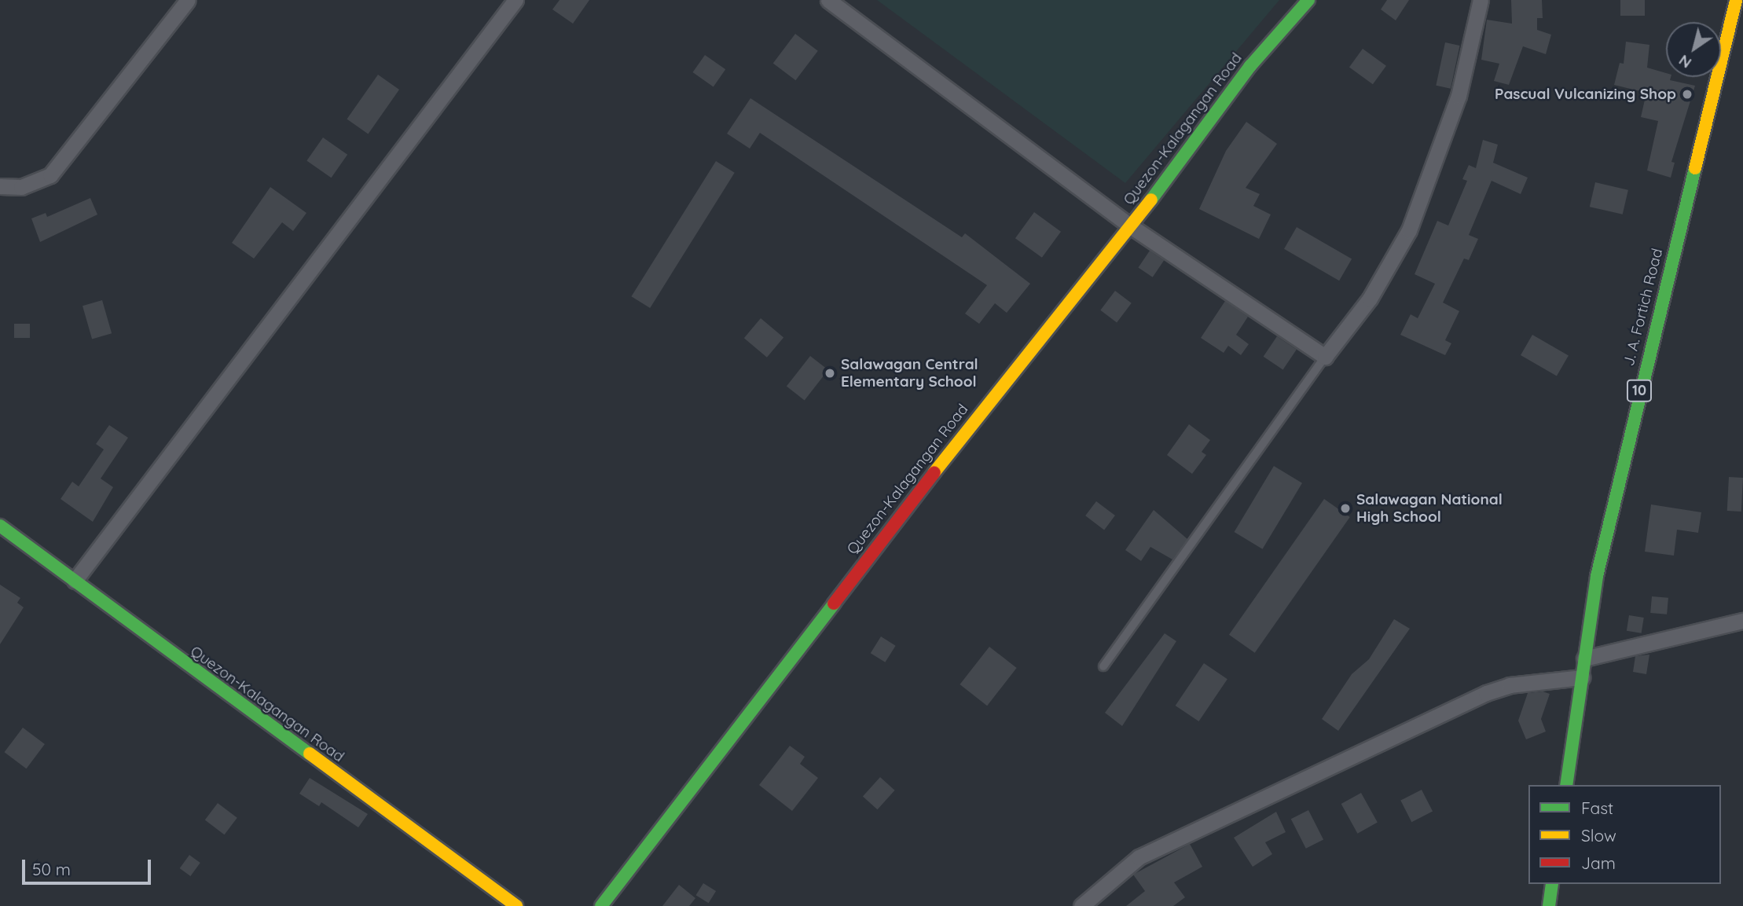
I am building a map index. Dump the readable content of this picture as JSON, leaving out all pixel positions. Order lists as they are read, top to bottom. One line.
{"streets":{"main road":["Quezon-Kalagangan Road","J. A. Fortich Road","10"]},"places":["Pascual Vulcanizing Shop","Salawagan Central Elementary School","Salawagan National High School"],"legend":["Fast","Slow","Jam"],"scale_bar":"50 m","north":"bottom left"}
